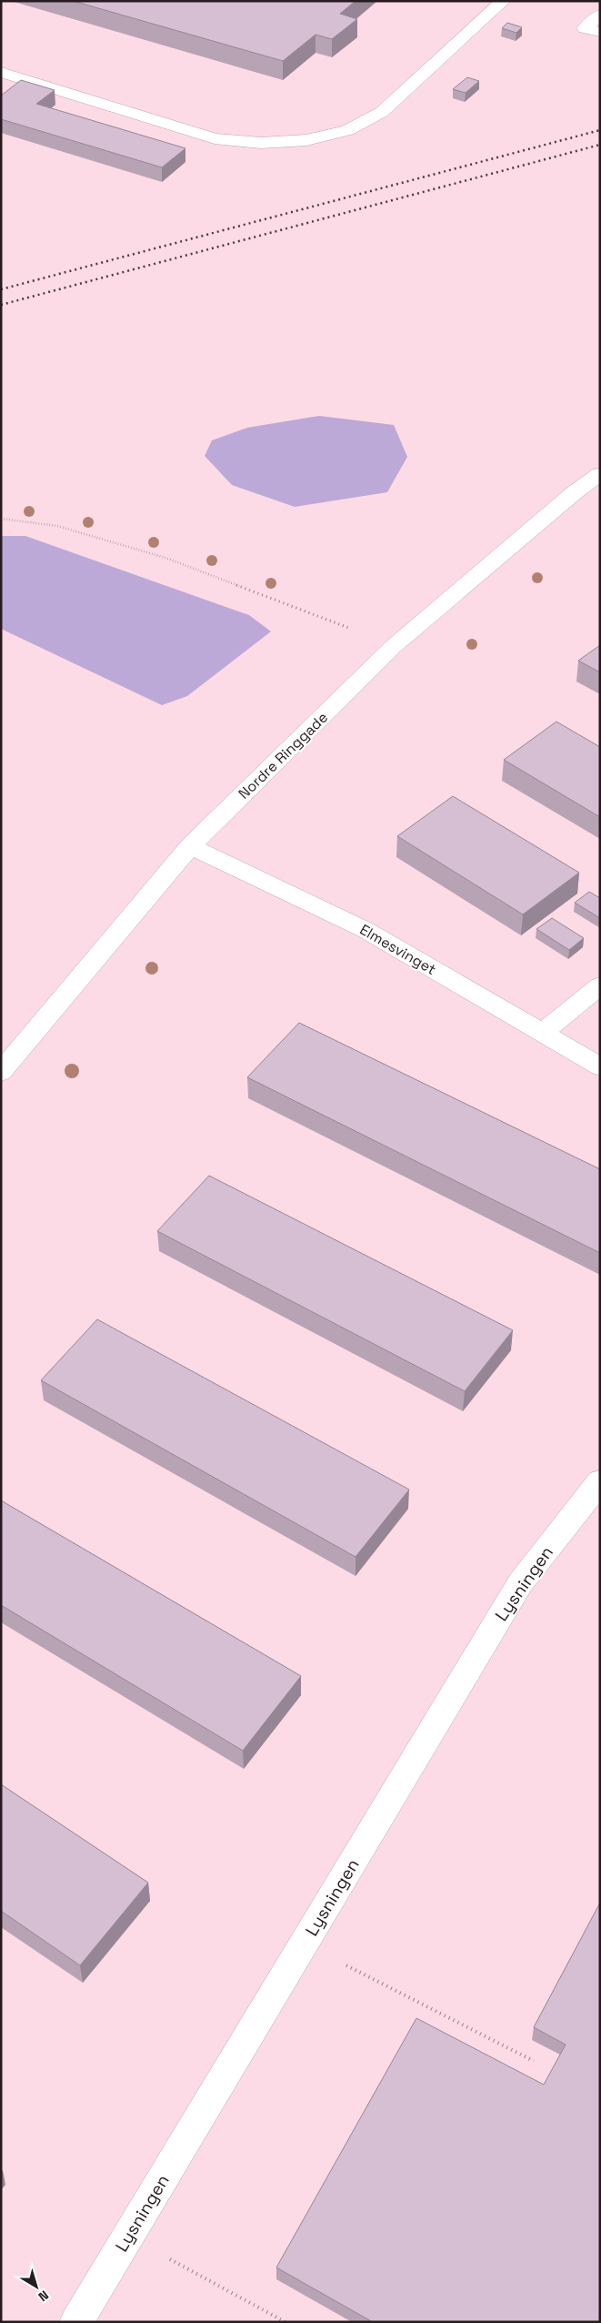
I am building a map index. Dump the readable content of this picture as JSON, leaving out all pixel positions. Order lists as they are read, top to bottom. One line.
{"streets":{"street":["Nordre Ringgade","Elmesvinget","Lysningen"]},"crossings":[["Nordre Ringgade","Elmesvinget"]],"north":"bottom right"}
